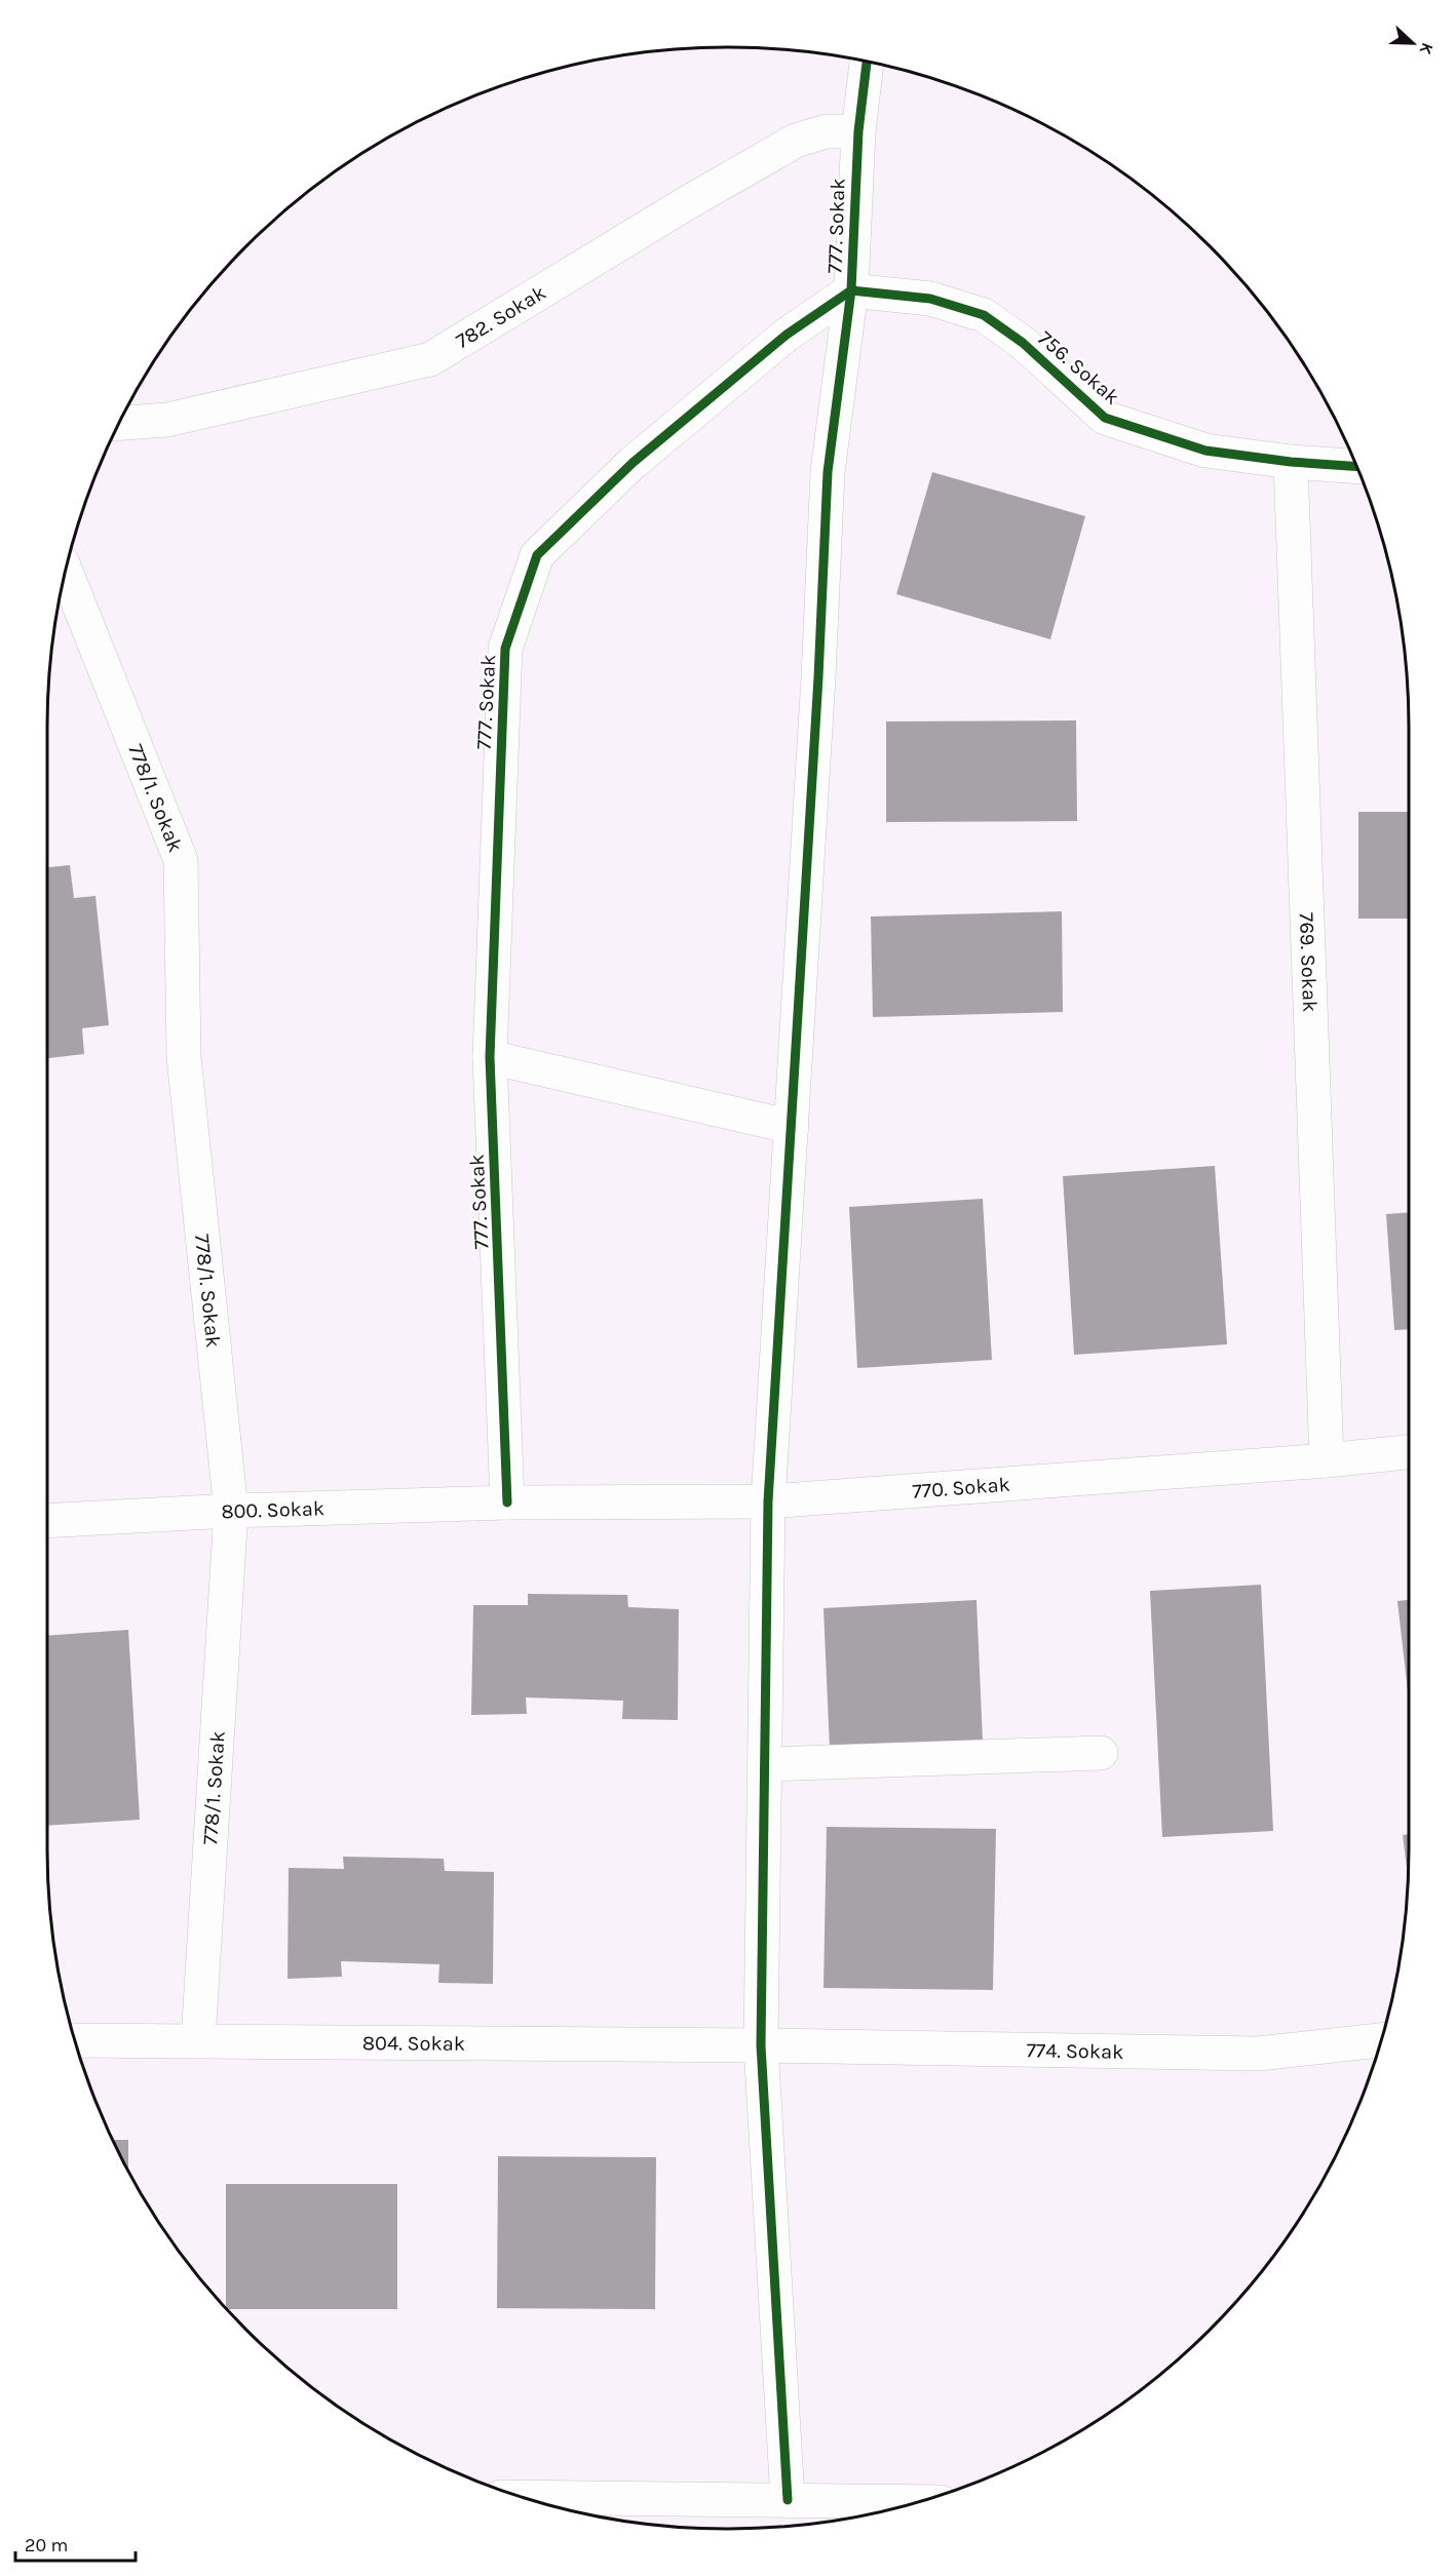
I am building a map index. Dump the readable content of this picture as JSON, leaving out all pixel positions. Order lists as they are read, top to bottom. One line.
{"streets":{"street":["777. Sokak","782. Sokak","756. Sokak","778/1. Sokak","769. Sokak","770. Sokak","800. Sokak","804. Sokak","774. Sokak"]},"crossings":[["777. Sokak","782. Sokak"],["777. Sokak","756. Sokak"],["777. Sokak","770. Sokak"],["777. Sokak","800. Sokak"],["756. Sokak","769. Sokak"],["778/1. Sokak","800. Sokak"],["778/1. Sokak","804. Sokak"],["769. Sokak","770. Sokak"],["770. Sokak","800. Sokak"],["804. Sokak","774. Sokak"]],"scale_bar":"20 m","north":"right"}
